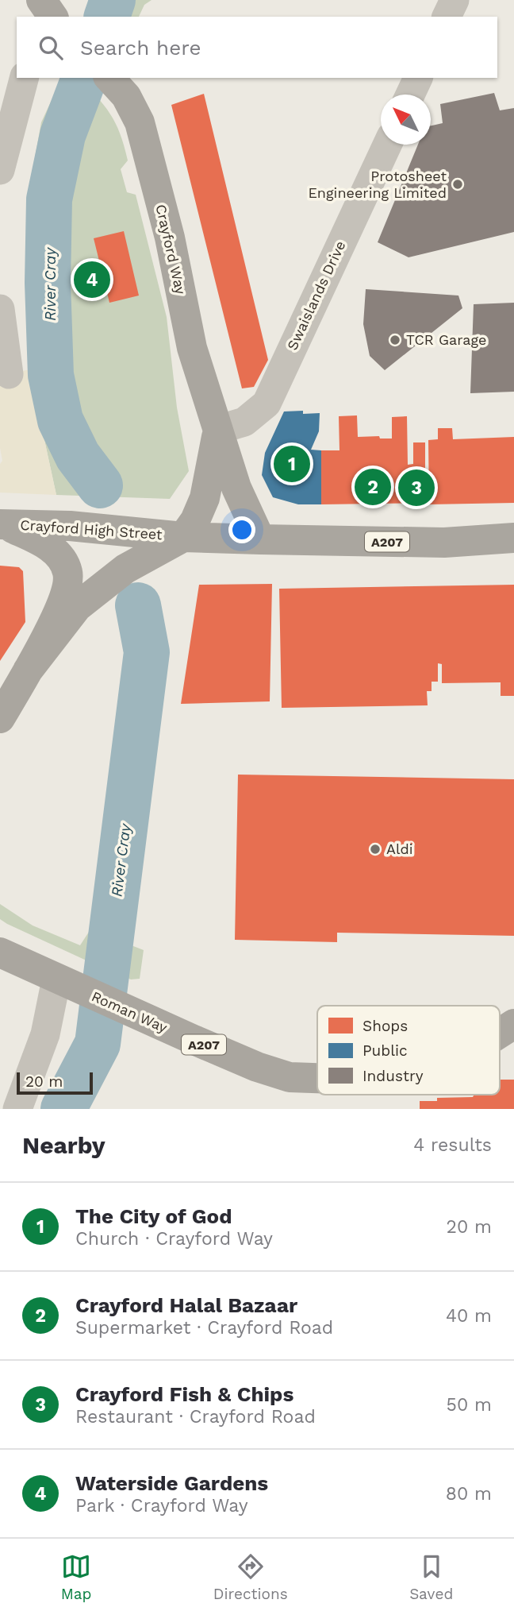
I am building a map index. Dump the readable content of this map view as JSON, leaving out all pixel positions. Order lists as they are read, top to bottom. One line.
{"streets":{"main road":["Crayford Way","Crayford High Street","A207","Roman Way"],"street":["Swaislands Drive"]},"crossings":[["Crayford Way","Swaislands Drive"],["Crayford Way","Crayford High Street"],["Crayford Way","A207"],["Crayford High Street","A207"]],"water":["River Cray"],"places":["Protosheet Engineering Limited","TCR Garage","Aldi"],"legend":["Shops","Public","Industry"],"scale_bar":"20 m","north":"top left","page":{"search":"Search here","pins":["4","1","2","3"],"scale":"20 m","heading":["Nearby","4 results"],"list":[{"mark":"1","name":"The City of God","note":"Church · Crayford Way","value":"20 m"},{"mark":"2","name":"Crayford Halal Bazaar","note":"Supermarket · Crayford Road","value":"40 m"},{"mark":"3","name":"Crayford Fish & Chips","note":"Restaurant · Crayford Road","value":"50 m"},{"mark":"4","name":"Waterside Gardens","note":"Park · Crayford Way","value":"80 m"}],"nav":["Map","Directions","Saved"]}}
